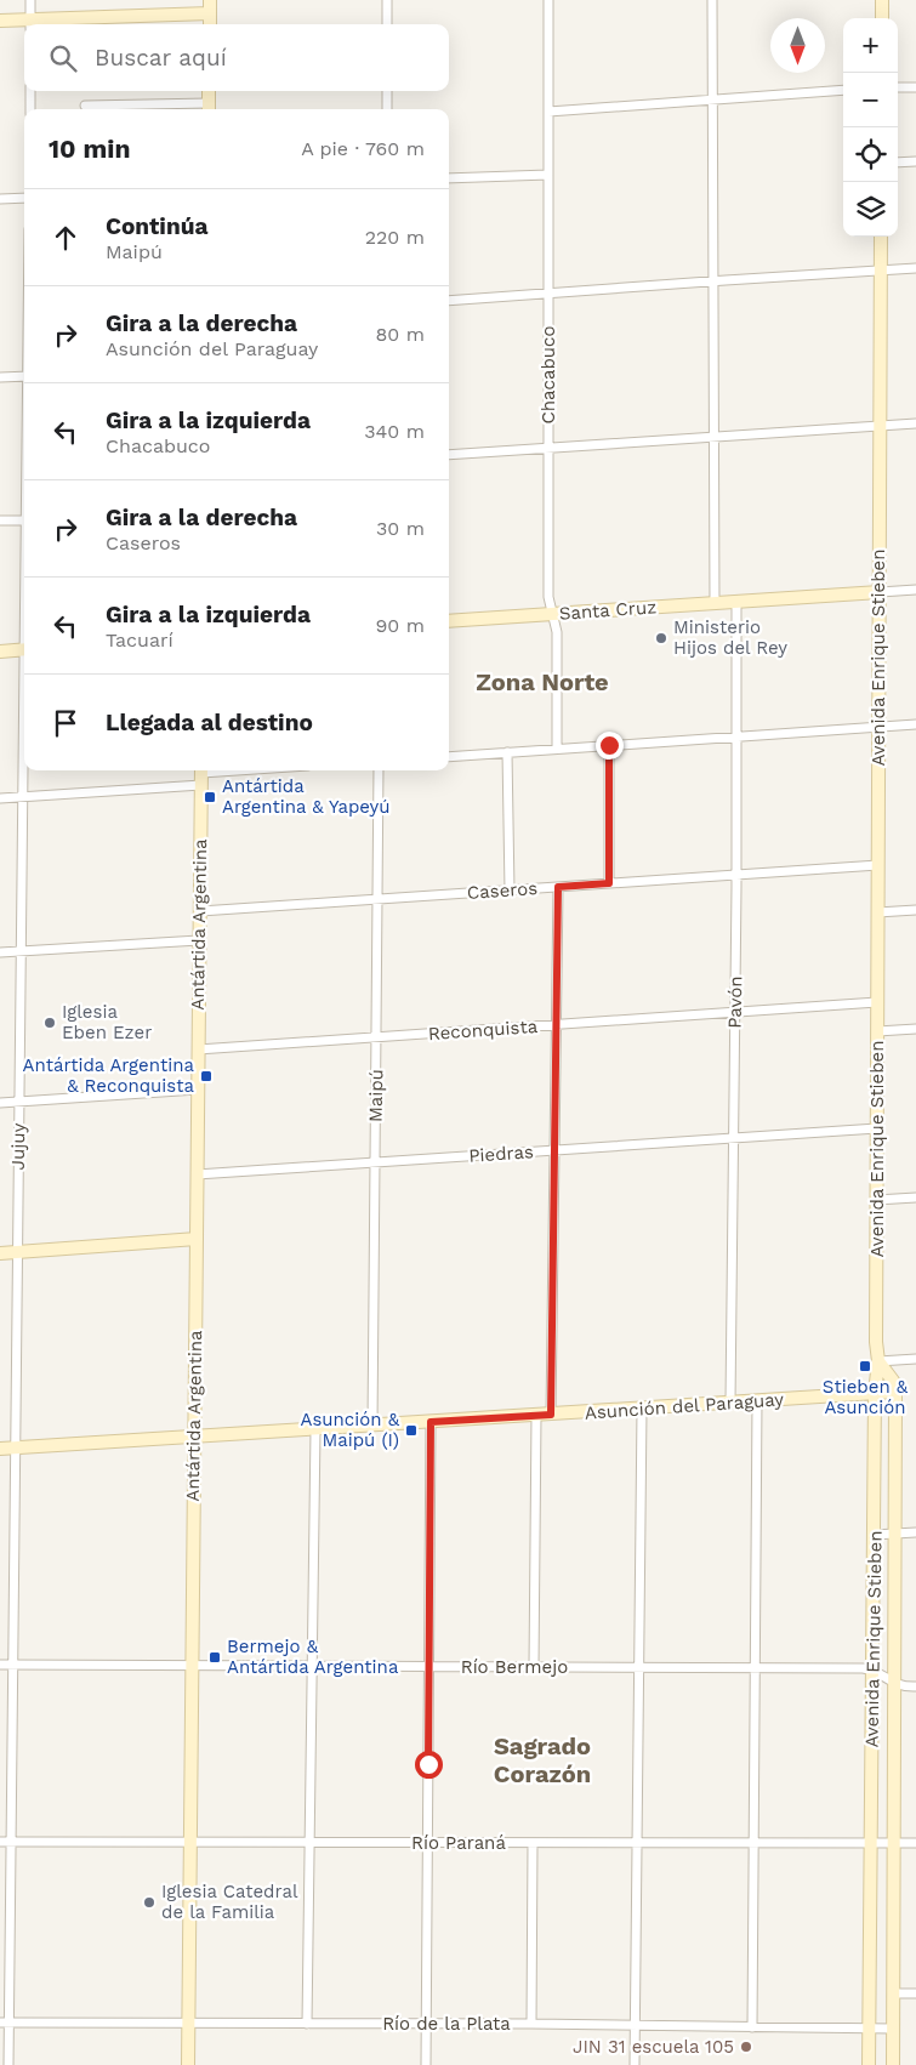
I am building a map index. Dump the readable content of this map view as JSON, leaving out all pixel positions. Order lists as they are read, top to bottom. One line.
{"streets":{"main road":["Santa Cruz","Avenida Enrique Stieben","Antártida Argentina","Asunción del Paraguay"],"street":["Chacabuco","Caseros","Pavón","Reconquista","Maipú","Jujuy","Piedras","Río Bermejo","Río Paraná","Río de la Plata"]},"crossings":[["Chacabuco","Santa Cruz"],["Santa Cruz","Avenida Enrique Stieben"],["Santa Cruz","Pavón"],["Avenida Enrique Stieben","Caseros"],["Avenida Enrique Stieben","Reconquista"],["Avenida Enrique Stieben","Piedras"],["Avenida Enrique Stieben","Asunción del Paraguay"],["Avenida Enrique Stieben","Río Bermejo"],["Avenida Enrique Stieben","Río Paraná"],["Avenida Enrique Stieben","Río de la Plata"],["Caseros","Antártida Argentina"],["Caseros","Pavón"],["Caseros","Maipú"],["Antártida Argentina","Reconquista"],["Antártida Argentina","Piedras"],["Antártida Argentina","Asunción del Paraguay"],["Antártida Argentina","Río Bermejo"],["Antártida Argentina","Río Paraná"],["Antártida Argentina","Río de la Plata"],["Pavón","Reconquista"],["Pavón","Piedras"],["Pavón","Asunción del Paraguay"],["Reconquista","Maipú"],["Maipú","Piedras"],["Maipú","Asunción del Paraguay"],["Jujuy","Asunción del Paraguay"],["Jujuy","Río Bermejo"],["Jujuy","Río Paraná"],["Jujuy","Río de la Plata"]],"districts":["Zona Norte","Sagrado Corazón"],"places":{"other":["Ministerio Hijos del Rey","Iglesia Eben Ezer","Iglesia Catedral de la Familia","JIN 31 escuela 105"],"transit":["Antártida Argentina & Yapeyú","Antártida Argentina & Reconquista","Stieben & Asunción","Asunción & Maipú (I)","Bermejo & Antártida Argentina"]},"north":"bottom","page":{"map_buttons":["+","−"],"search":"Buscar aquí","heading":["10 min","A pie · 760 m"],"list":[["Continúa","Maipú","220 m"],["Gira a la derecha","Asunción del Paraguay","80 m"],["Gira a la izquierda","Chacabuco","340 m"],["Gira a la derecha","Caseros","30 m"],["Gira a la izquierda","Tacuarí","90 m"],"Llegada al destino"]}}
